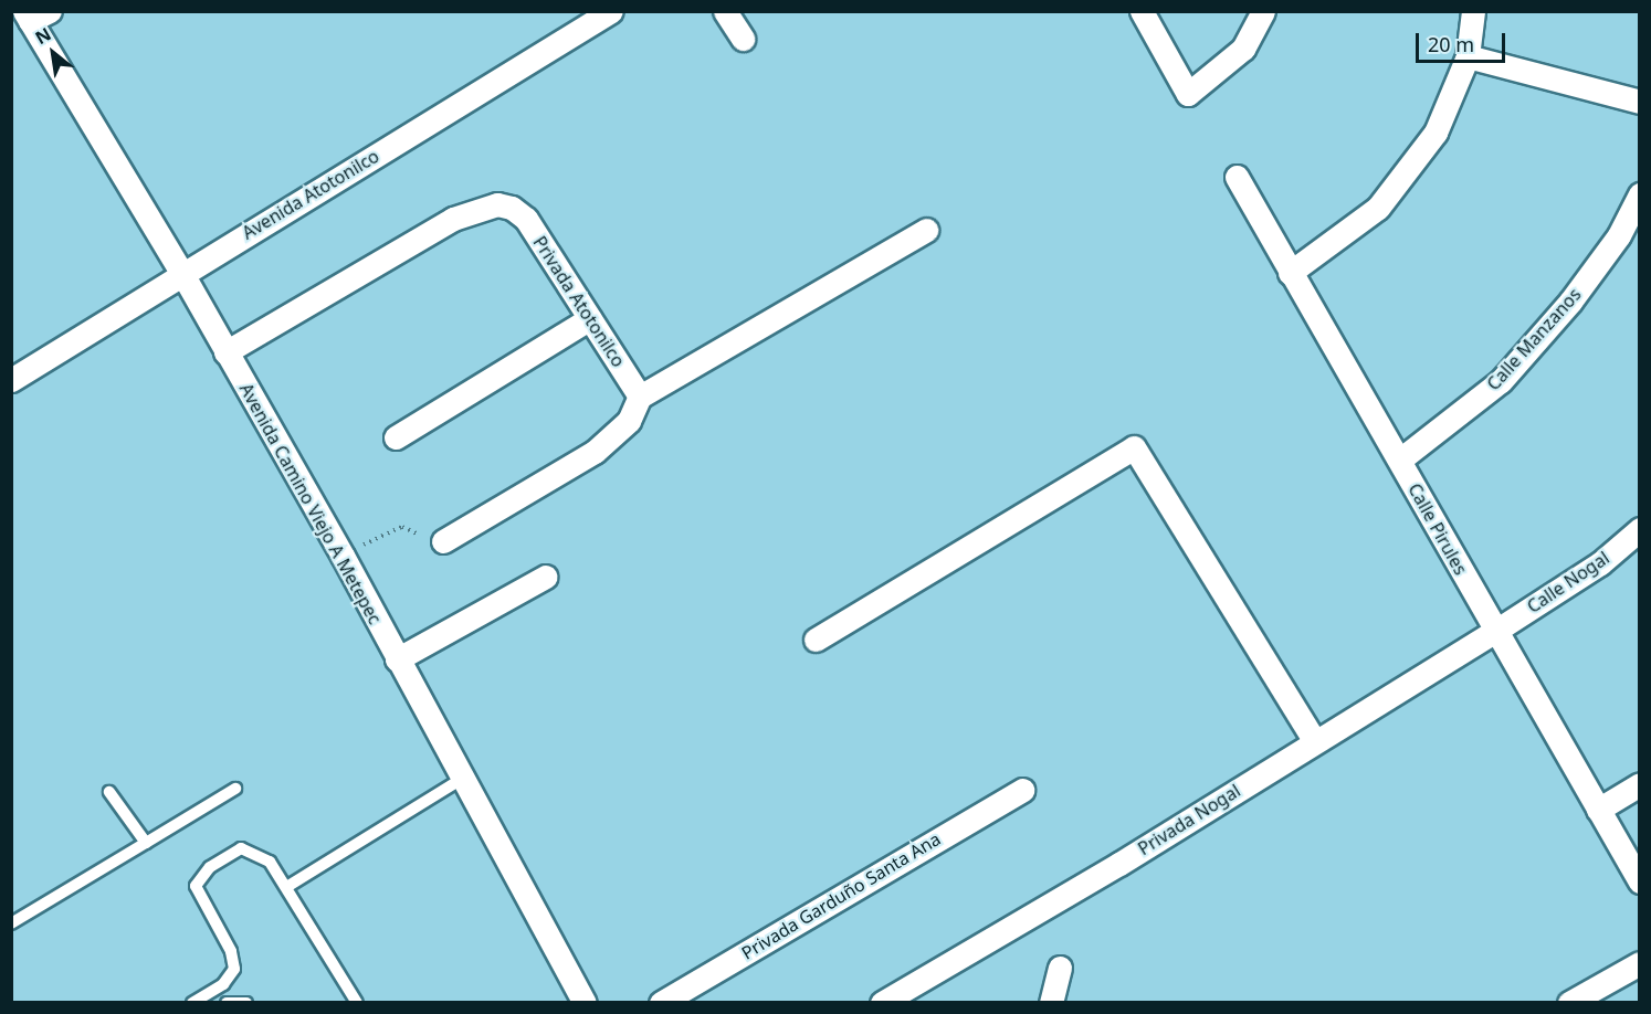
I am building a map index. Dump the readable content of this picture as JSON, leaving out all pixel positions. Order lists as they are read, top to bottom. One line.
{"streets":{"street":["Avenida Atotonilco","Privada Atotonilco","Calle Manzanos","Avenida Camino Viejo A Metepec","Calle Pirules","Calle Nogal","Privada Nogal","Privada Garduño Santa Ana"]},"crossings":[["Avenida Atotonilco","Avenida Camino Viejo A Metepec"],["Privada Atotonilco","Avenida Camino Viejo A Metepec"],["Calle Manzanos","Calle Pirules"],["Calle Pirules","Calle Nogal"],["Calle Pirules","Privada Nogal"],["Calle Nogal","Privada Nogal"]],"scale_bar":"20 m","north":"top left"}
